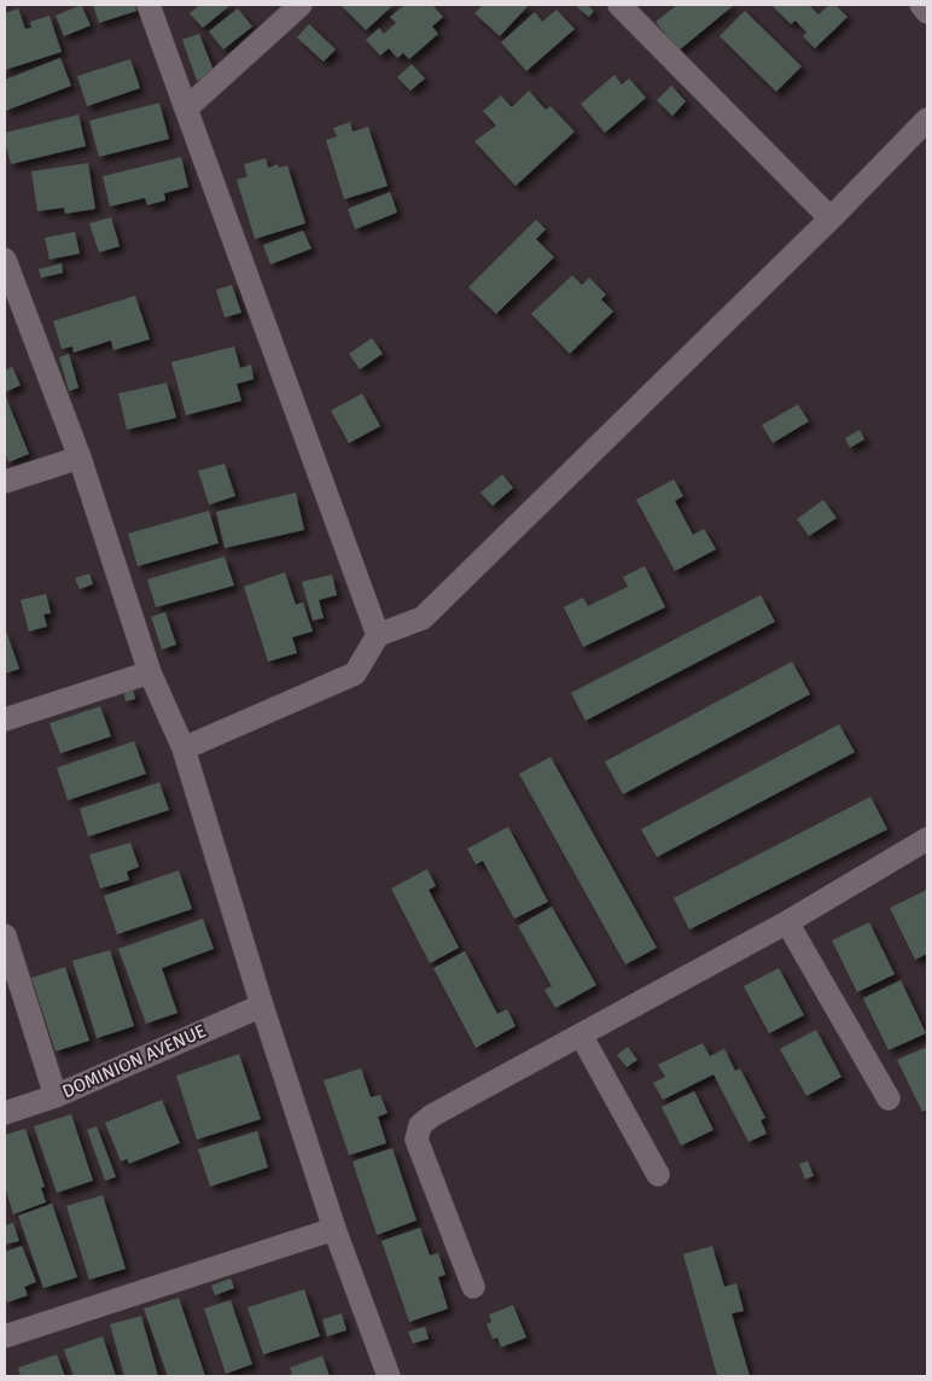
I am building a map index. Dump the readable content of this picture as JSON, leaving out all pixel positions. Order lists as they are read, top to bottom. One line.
{"streets":{"street":["DOMINION AVENUE"]}}
